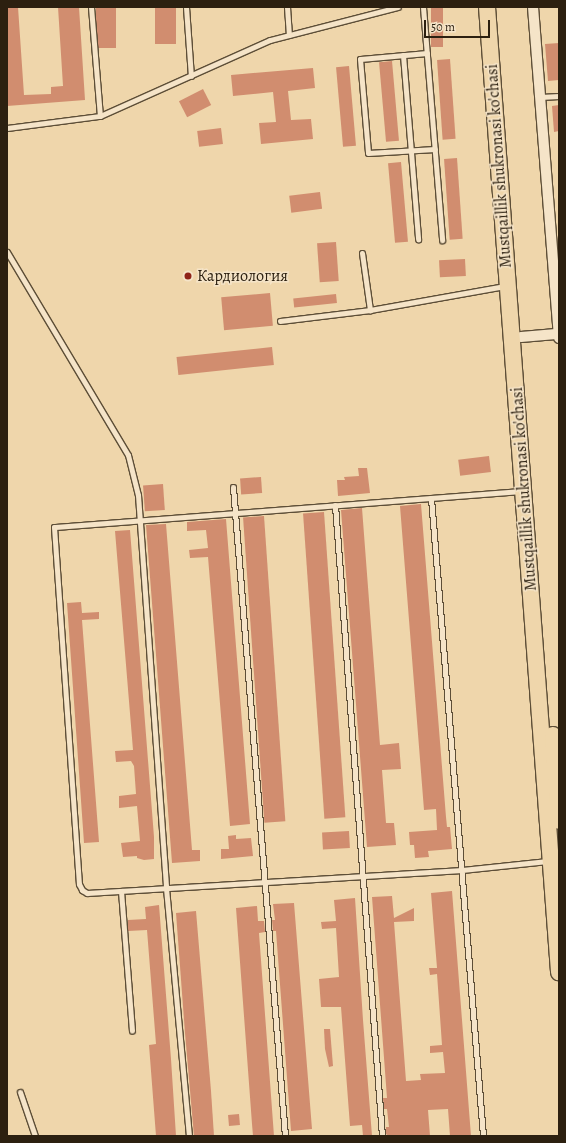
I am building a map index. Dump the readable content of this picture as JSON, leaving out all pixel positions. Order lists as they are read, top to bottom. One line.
{"streets":{"main road":["Mustqaillik shukronasi ko'chasi"]},"places":["Кардиология"],"scale_bar":"50 m"}
